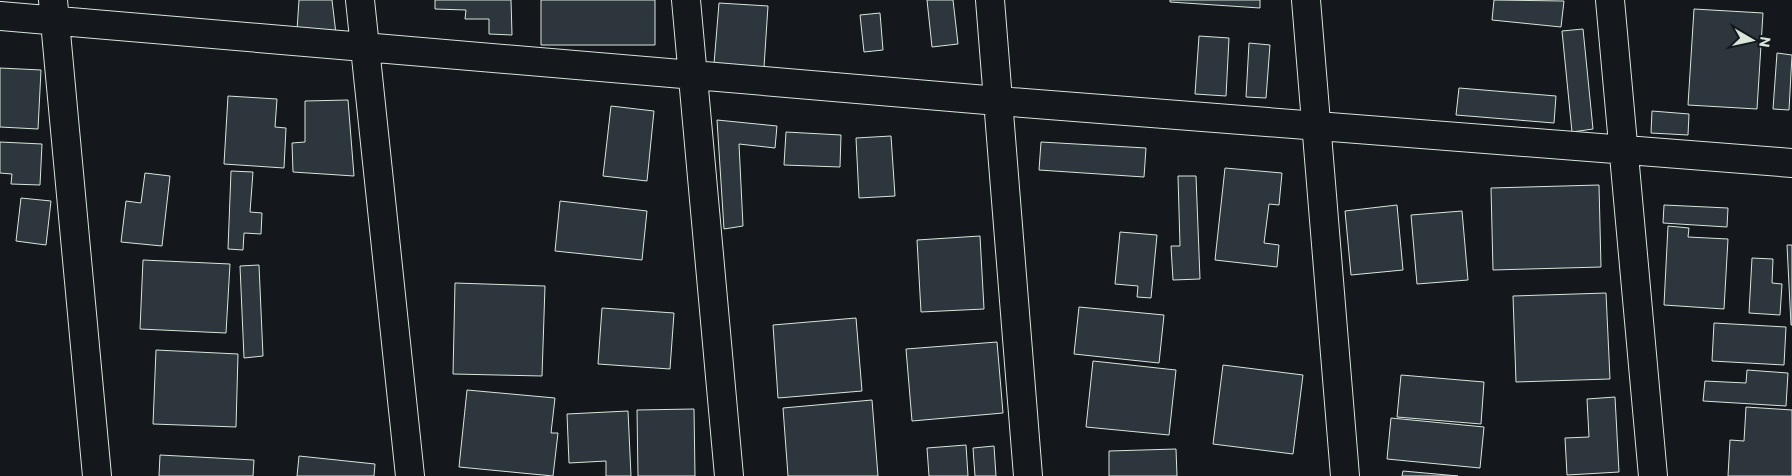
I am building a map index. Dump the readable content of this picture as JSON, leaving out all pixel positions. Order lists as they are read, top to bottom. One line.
{"north":"right"}
